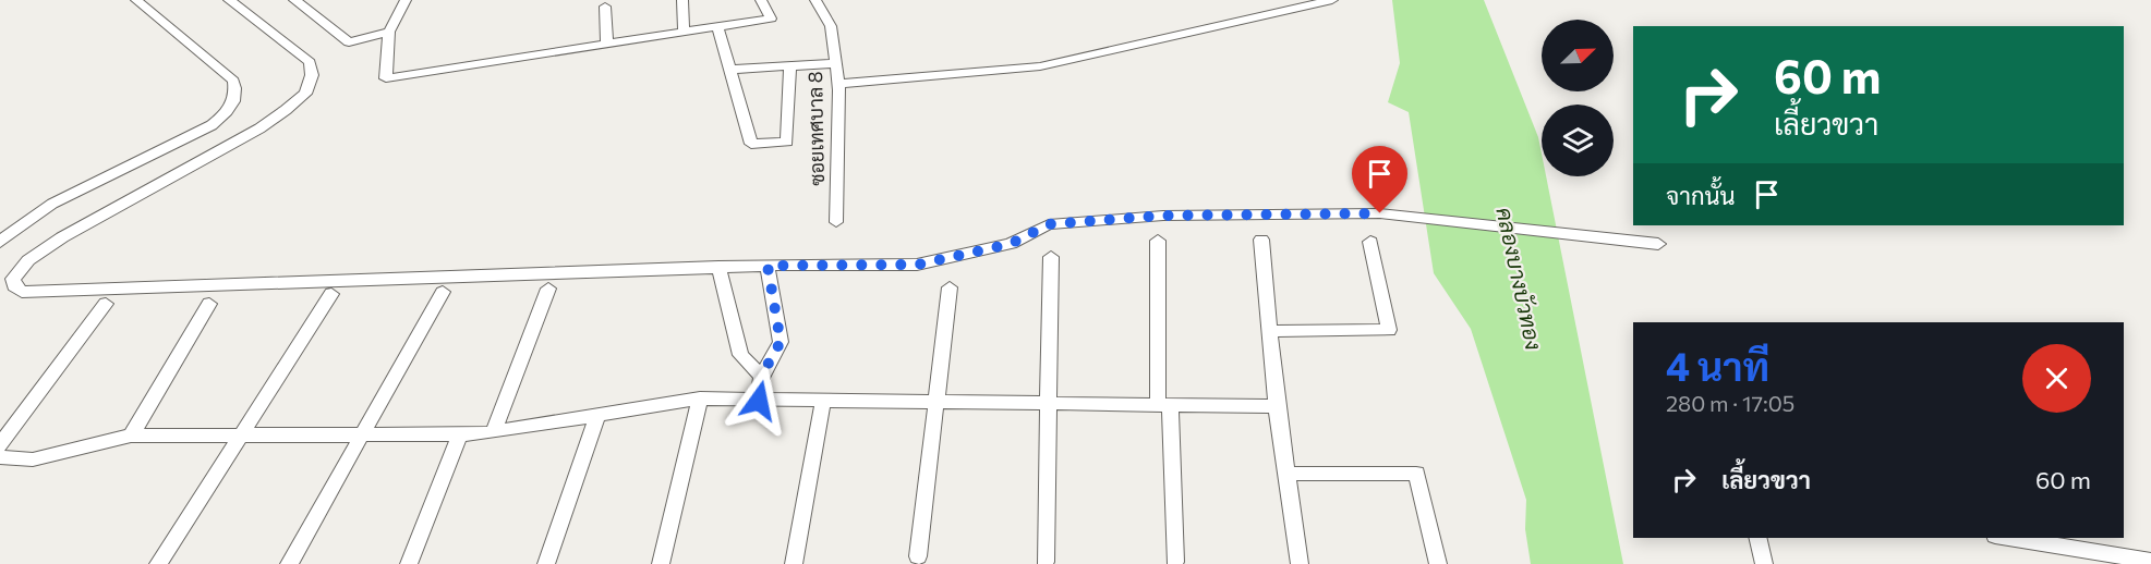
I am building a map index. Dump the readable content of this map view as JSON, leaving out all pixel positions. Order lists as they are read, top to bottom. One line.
{"streets":{"street":["ซอยเทศบาล 8"]},"water":["คลองบางบัวทอง"],"north":"top right","page":{"turn":["60 m","เลี้ยวขวา"],"then":"จากนั้น","heading":["4 นาที","280 m · 17:05"],"list":[{"name":"เลี้ยวขวา","value":"60 m"}]}}
